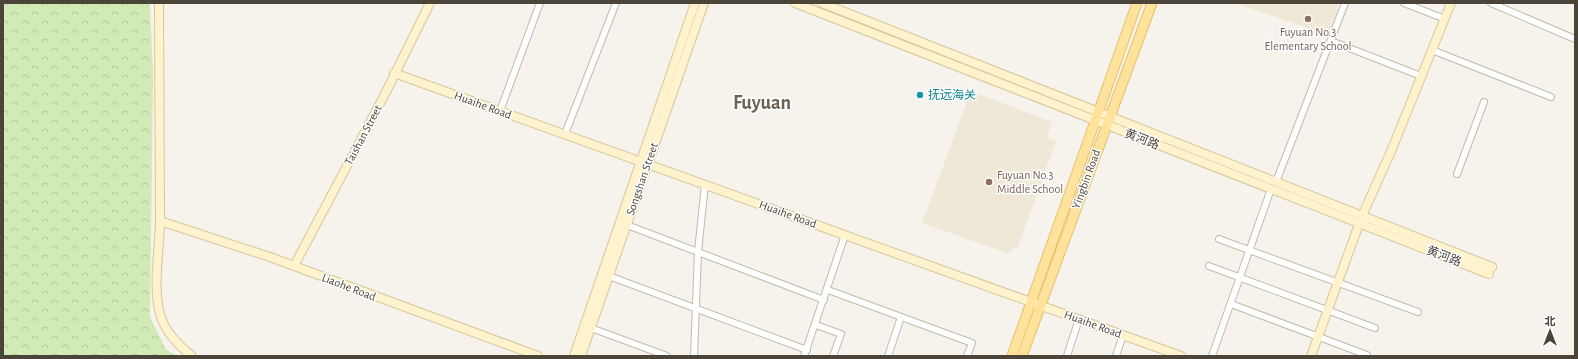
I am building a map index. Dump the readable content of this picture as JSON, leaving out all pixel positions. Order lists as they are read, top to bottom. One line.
{"streets":{"main road":["Yingbin Road"],"street":["Huaihe Road","Taishan Street","黄河路","Songshan Street","Liaohe Road"]},"crossings":[["Huaihe Road","Taishan Street"],["Huaihe Road","Songshan Street"],["Huaihe Road","Yingbin Road"],["Taishan Street","Liaohe Road"],["黄河路","Yingbin Road"]],"districts":["Fuyuan"],"places":["Fuyuan No.3 Elementary School","抚远海关","Fuyuan No.3 Middle School"],"north":"top"}
